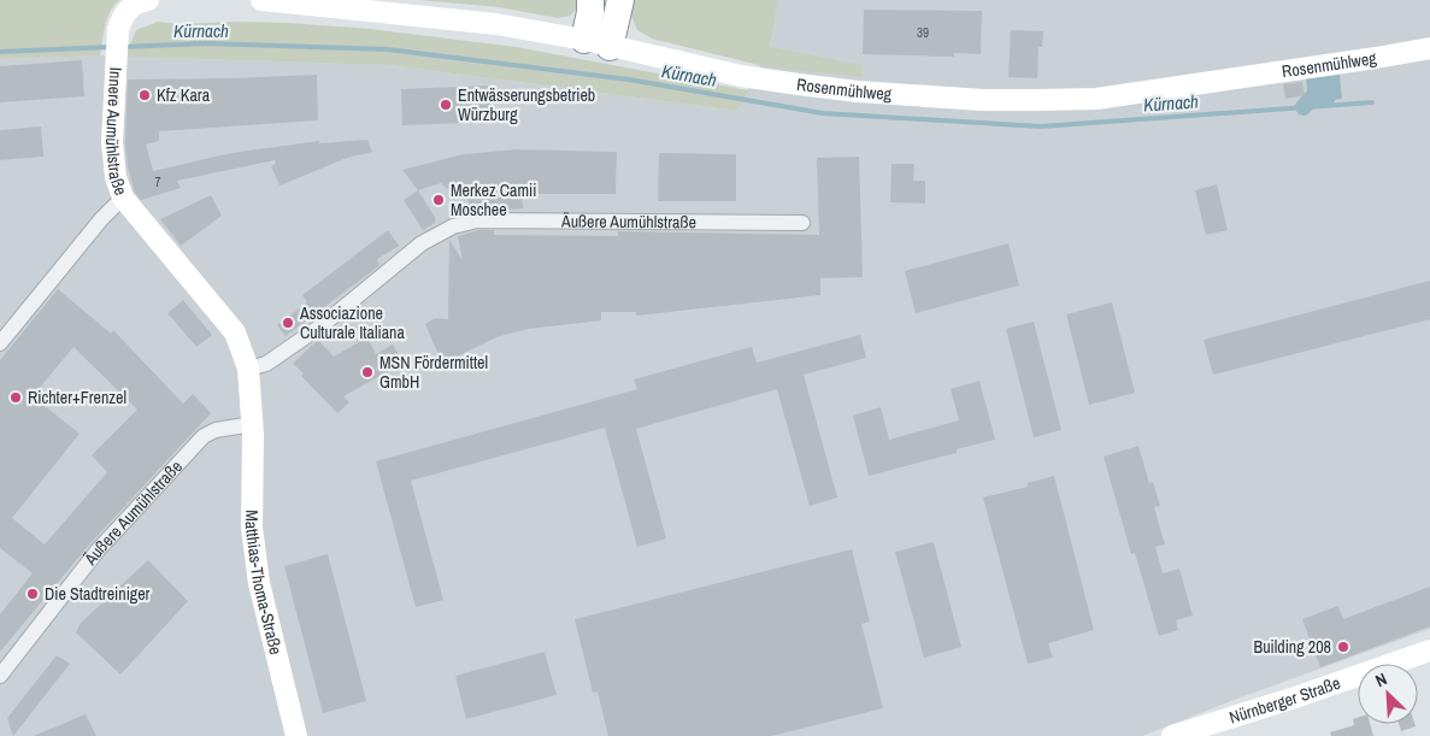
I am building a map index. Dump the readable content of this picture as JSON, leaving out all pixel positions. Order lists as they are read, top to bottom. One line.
{"streets":{"street":["Rosenmühlweg","Innere Aumühlstraße","Äußere Aumühlstraße","Matthias-Thoma-Straße","Nürnberger Straße"]},"crossings":[["Äußere Aumühlstraße","Matthias-Thoma-Straße"]],"water":["Kürnach"],"places":["Kfz Kara","Entwässerungsbetrieb Würzburg","Merkez Camii Moschee","Associazione Culturale Italiana","MSN Fördermittel GmbH","Richter+Frenzel","Die Stadtreiniger","Building 208"],"house_numbers":["39","7"],"north":"top left"}
